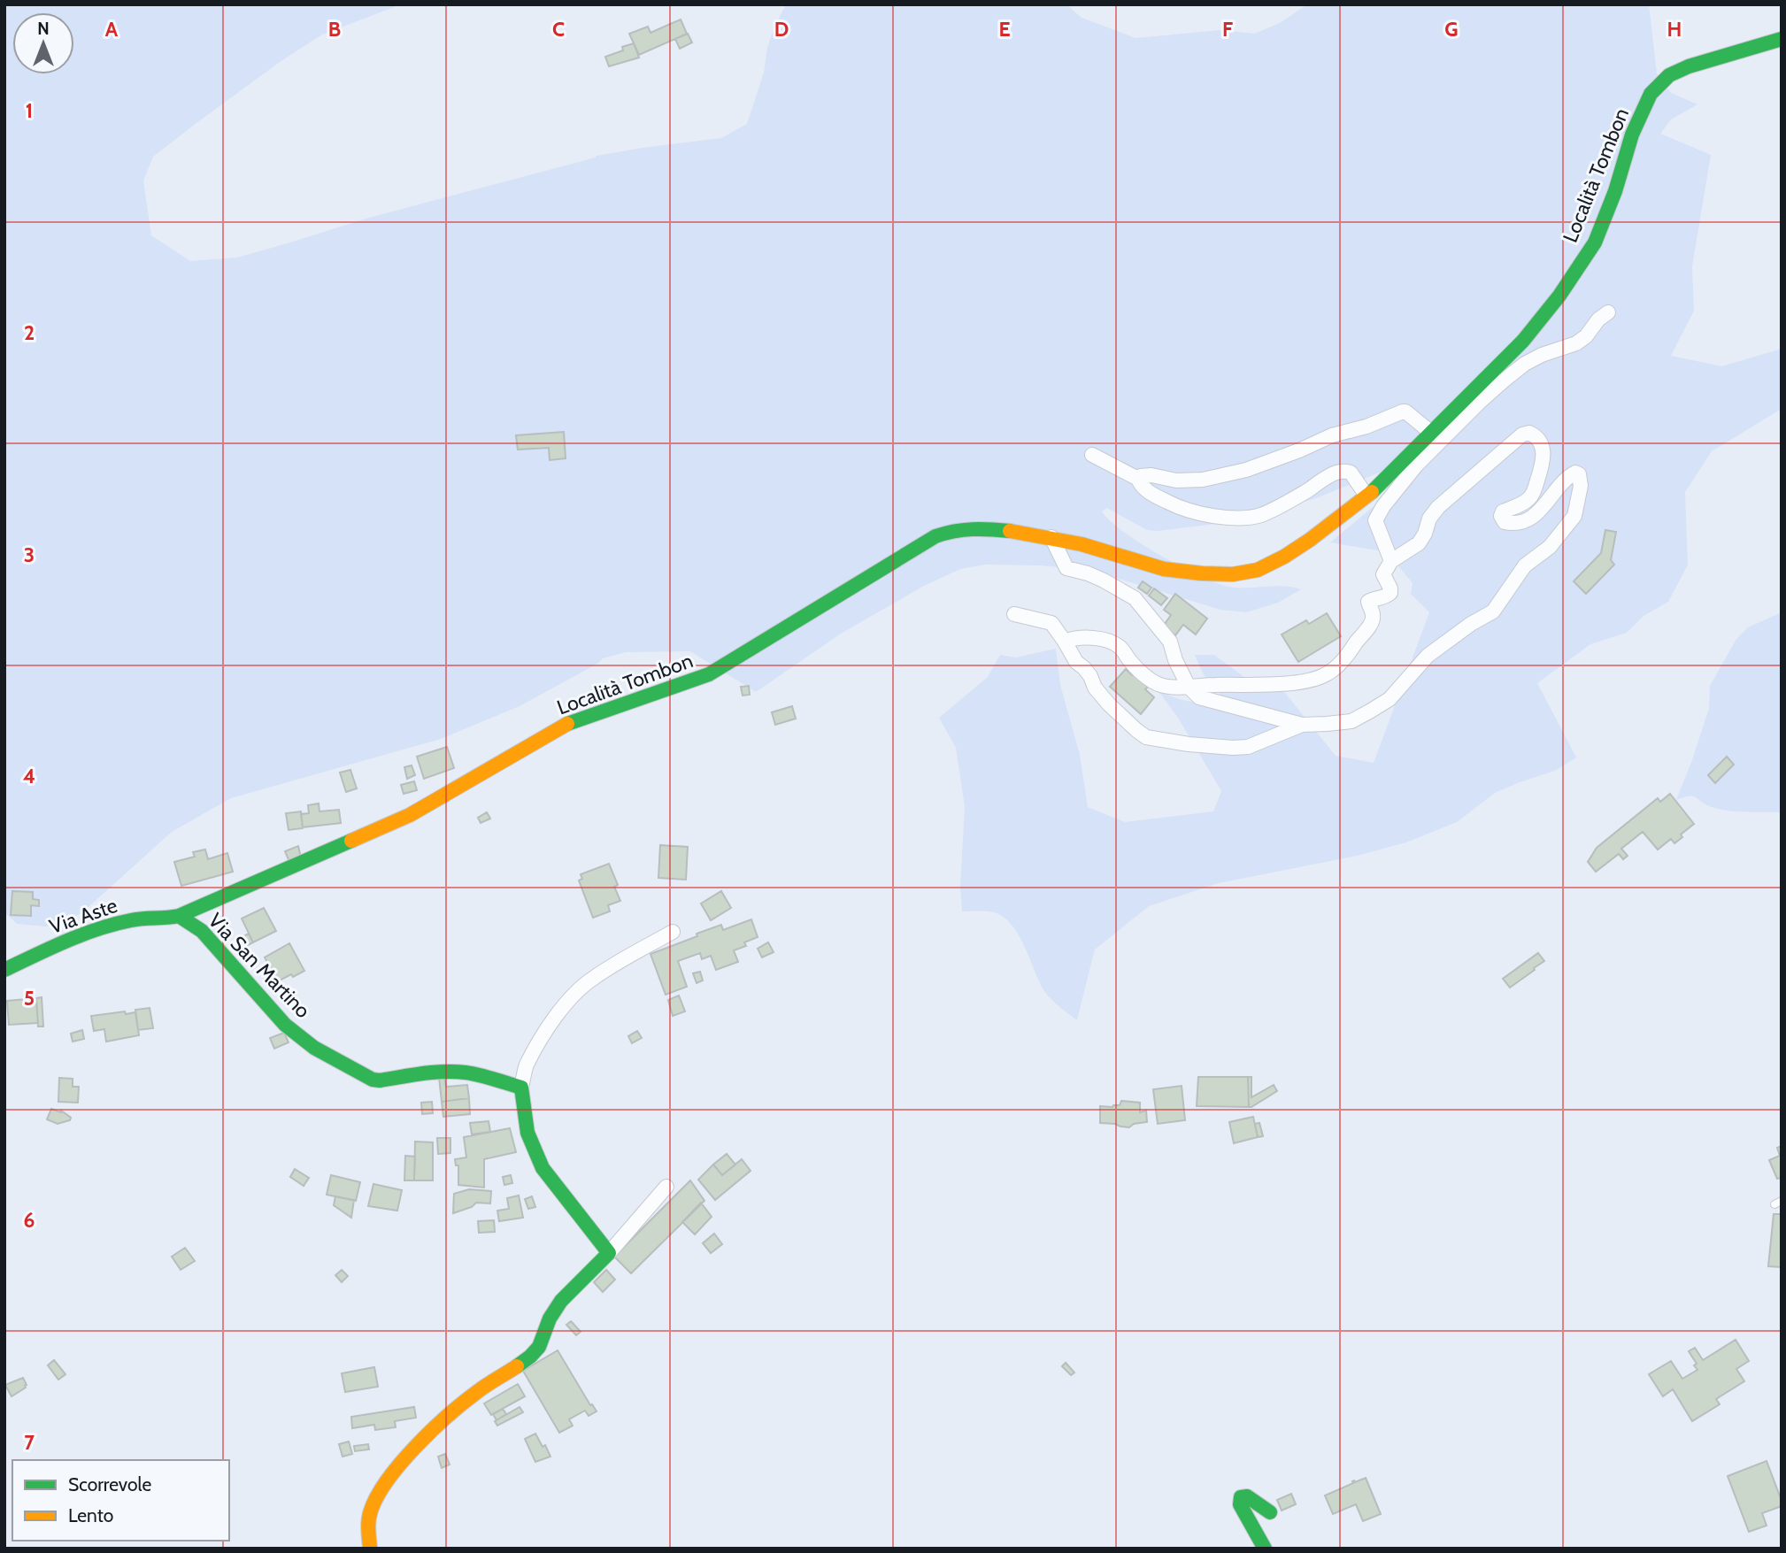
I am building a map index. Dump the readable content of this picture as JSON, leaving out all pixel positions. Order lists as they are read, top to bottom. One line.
{"streets":{"street":["Località Tombon","Via Aste","Via San Martino"]},"crossings":[["Località Tombon","Via Aste"],["Località Tombon","Via San Martino"],["Via Aste","Via San Martino"]],"legend":["Scorrevole","Lento"],"north":"top","grid":{"columns":["A","B","C","D","E","F","G","H"],"rows":["1","2","3","4","5","6","7"]}}
